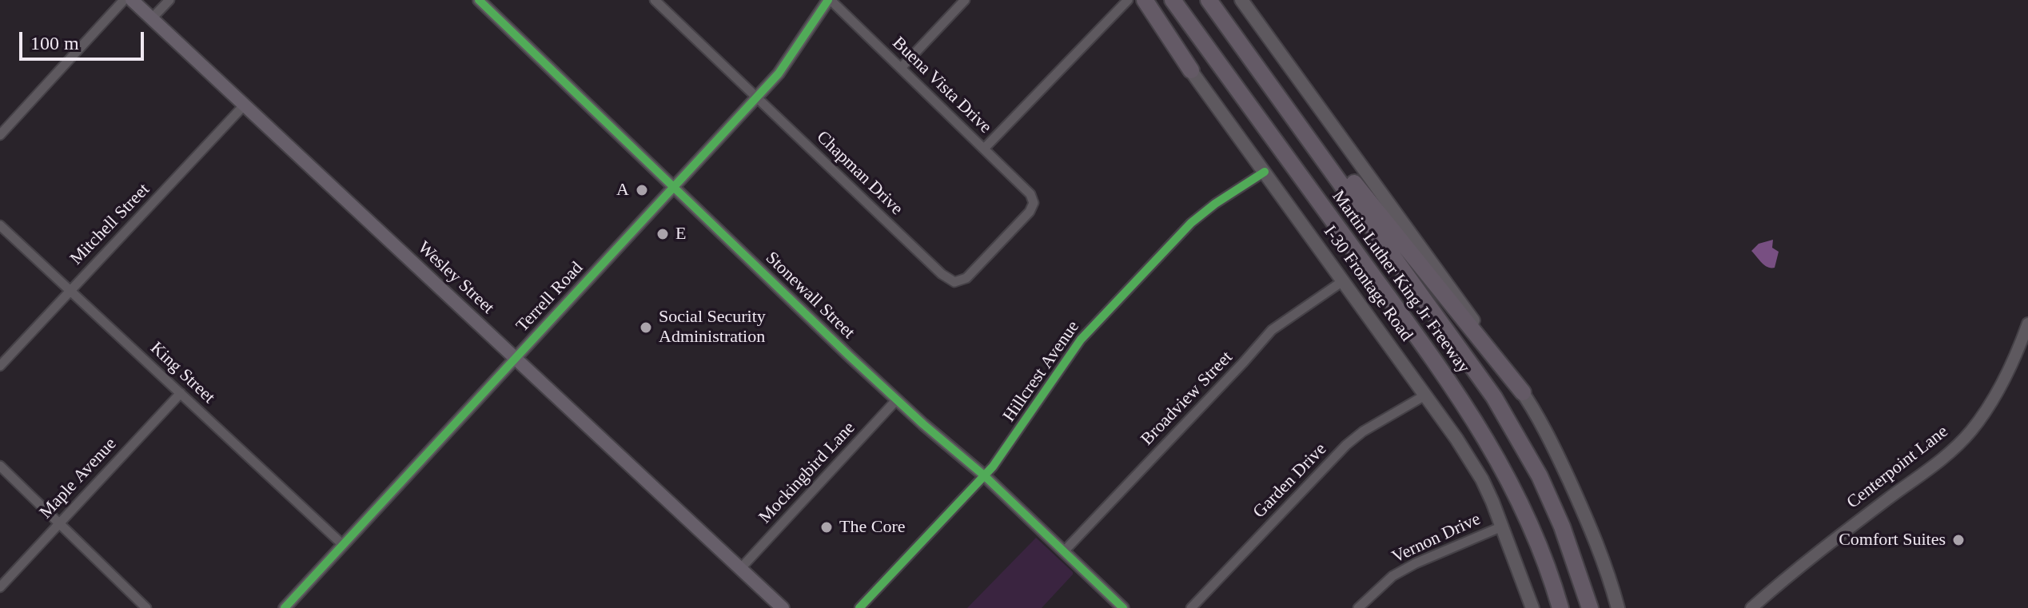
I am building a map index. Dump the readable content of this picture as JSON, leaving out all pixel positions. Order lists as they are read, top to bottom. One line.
{"streets":{"highway":["Martin Luther King Jr Freeway"],"main road":["Wesley Street","I-30 Frontage Road"],"street":["Buena Vista Drive","Chapman Drive","Mitchell Street","Stonewall Street","Terrell Road","Hillcrest Avenue","King Street","Broadview Street","Centerpoint Lane","Mockingbird Lane","Maple Avenue","Garden Drive","Vernon Drive"]},"crossings":[["Buena Vista Drive","Chapman Drive"],["Buena Vista Drive","Terrell Road"],["Chapman Drive","Terrell Road"],["Mitchell Street","Wesley Street"],["Mitchell Street","King Street"],["Wesley Street","Terrell Road"],["Wesley Street","Mockingbird Lane"],["I-30 Frontage Road","Hillcrest Avenue"],["I-30 Frontage Road","Broadview Street"],["I-30 Frontage Road","Garden Drive"],["I-30 Frontage Road","Vernon Drive"],["Stonewall Street","Terrell Road"],["Stonewall Street","Hillcrest Avenue"],["Stonewall Street","Broadview Street"],["Stonewall Street","Mockingbird Lane"],["Terrell Road","King Street"],["King Street","Maple Avenue"]],"places":["A","E","Social Security Administration","The Core","Comfort Suites"],"scale_bar":"100 m"}
